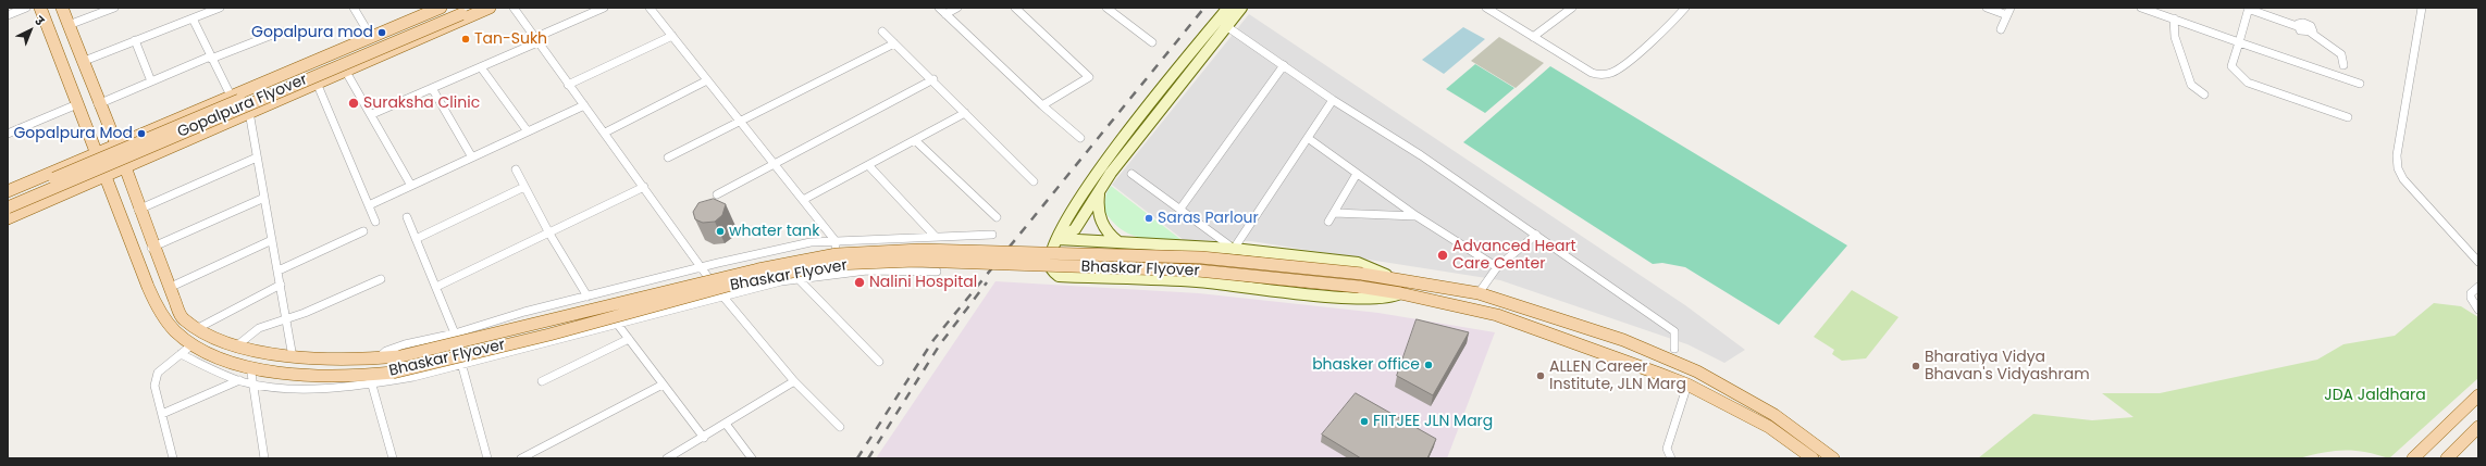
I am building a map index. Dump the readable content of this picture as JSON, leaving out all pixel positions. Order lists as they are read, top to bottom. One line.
{"streets":{"main road":["Gopalpura Flyover","Bhaskar Flyover"]},"parks":["JDA Jaldhara"],"places":["Gopalpura mod","Tan-Sukh","Suraksha Clinic","Gopalpura Mod","Saras Parlour","whater tank","Advanced Heart Care Center","Nalini Hospital","bhasker office","Bharatiya Vidya Bhavan's Vidyashram","ALLEN Career Institute, JLN Marg","FIITJEE JLN Marg"],"north":"top right"}
